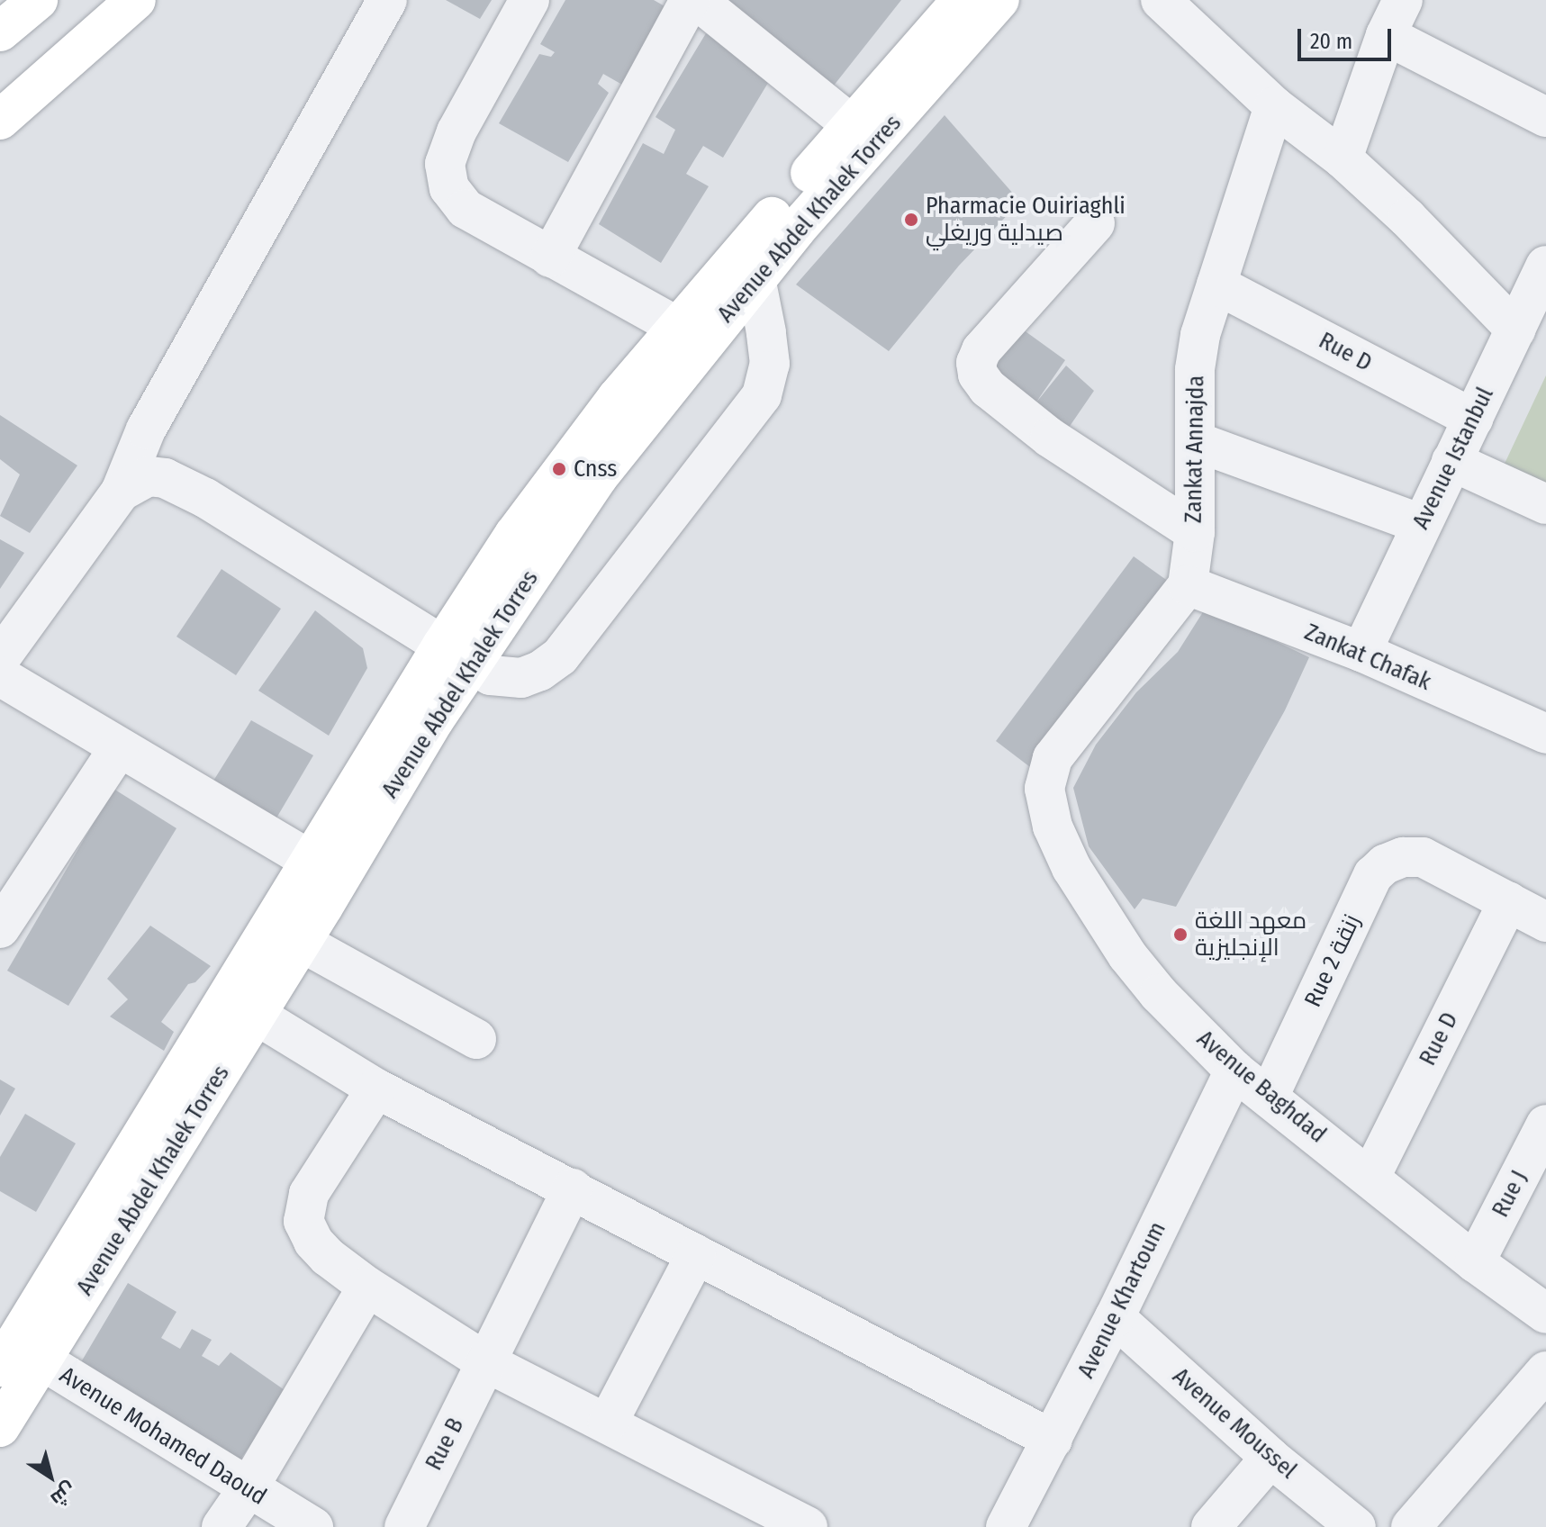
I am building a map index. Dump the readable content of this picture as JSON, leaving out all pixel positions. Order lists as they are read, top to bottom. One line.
{"streets":{"main road":["Avenue Abdel Khalek Torres"],"street":["Rue D","Zankat Annajda","Avenue Istanbul","Zankat Chafak","Rue 2 زنقة","Avenue Baghdad","Rue J","Avenue Khartoum","Avenue Moussel","Avenue Mohamed Daoud","Rue B"]},"crossings":[["Avenue Abdel Khalek Torres","Avenue Mohamed Daoud"],["Rue D","Zankat Annajda"],["Rue D","Avenue Istanbul"],["Rue D","Rue 2 زنقة"],["Rue D","Avenue Baghdad"],["Zankat Annajda","Zankat Chafak"],["Zankat Annajda","Avenue Baghdad"],["Avenue Istanbul","Zankat Chafak"],["Zankat Chafak","Avenue Baghdad"],["Rue 2 زنقة","Avenue Baghdad"],["Avenue Baghdad","Rue J"],["Avenue Baghdad","Avenue Khartoum"],["Avenue Khartoum","Avenue Moussel"]],"places":["Pharmacie Ouiriaghli صيدلية وريغلي","Cnss","معهد اللغة الإنجليزية"],"scale_bar":"20 m","north":"bottom right"}
